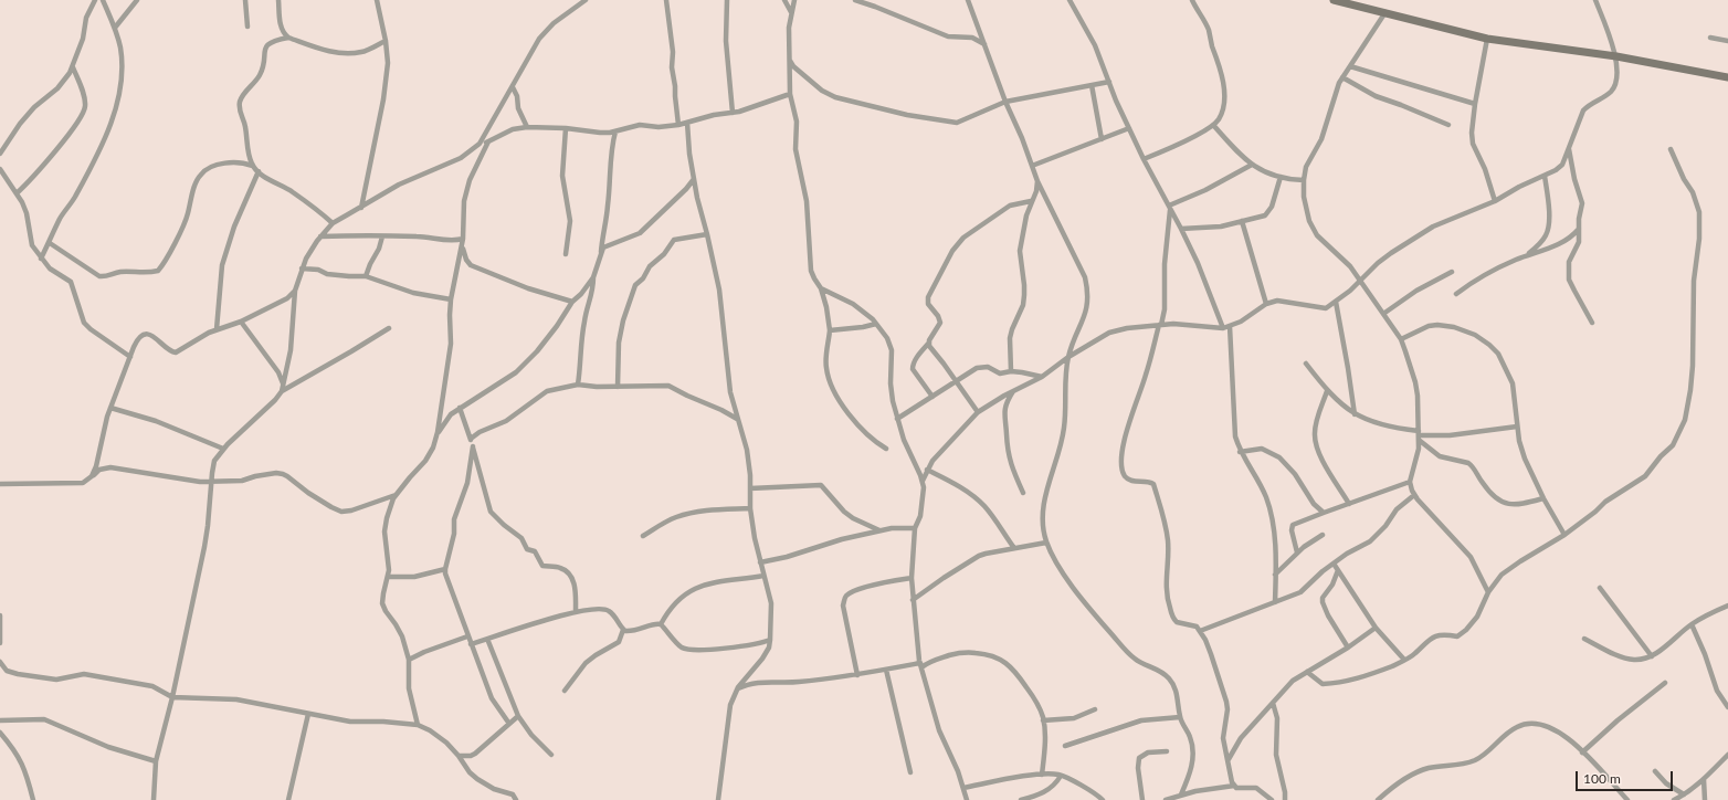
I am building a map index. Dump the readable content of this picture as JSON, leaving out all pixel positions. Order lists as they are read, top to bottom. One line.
{"scale_bar":"100 m"}
